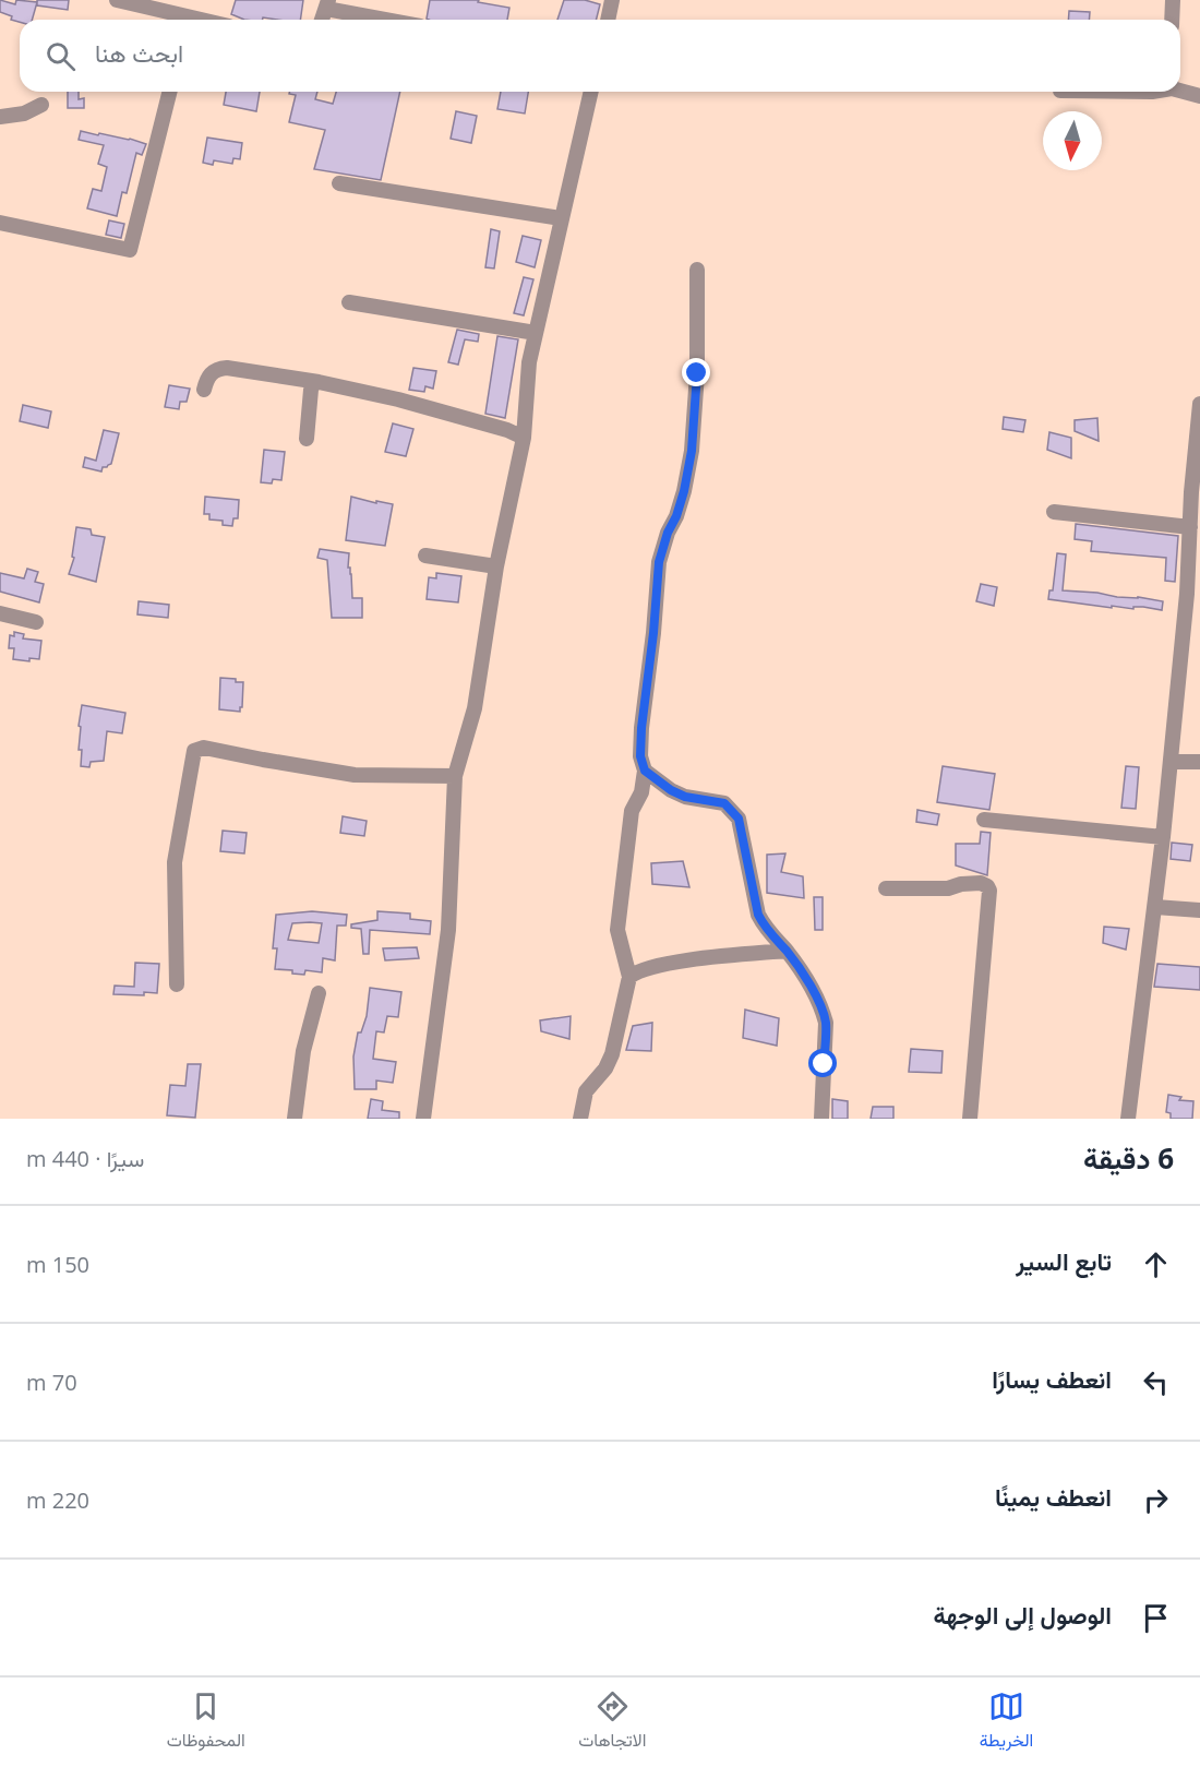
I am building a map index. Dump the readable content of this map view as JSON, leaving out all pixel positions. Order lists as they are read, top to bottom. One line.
{"north":"bottom","page":{"search":"ابحث هنا","heading":["6 دقيقة","سيرًا · 440 m"],"list":[["تابع السير","150 m"],["انعطف يسارًا","70 m"],["انعطف يمينًا","220 m"],"الوصول إلى الوجهة"],"nav":["الخريطة","الاتجاهات","المحفوظات"]}}
